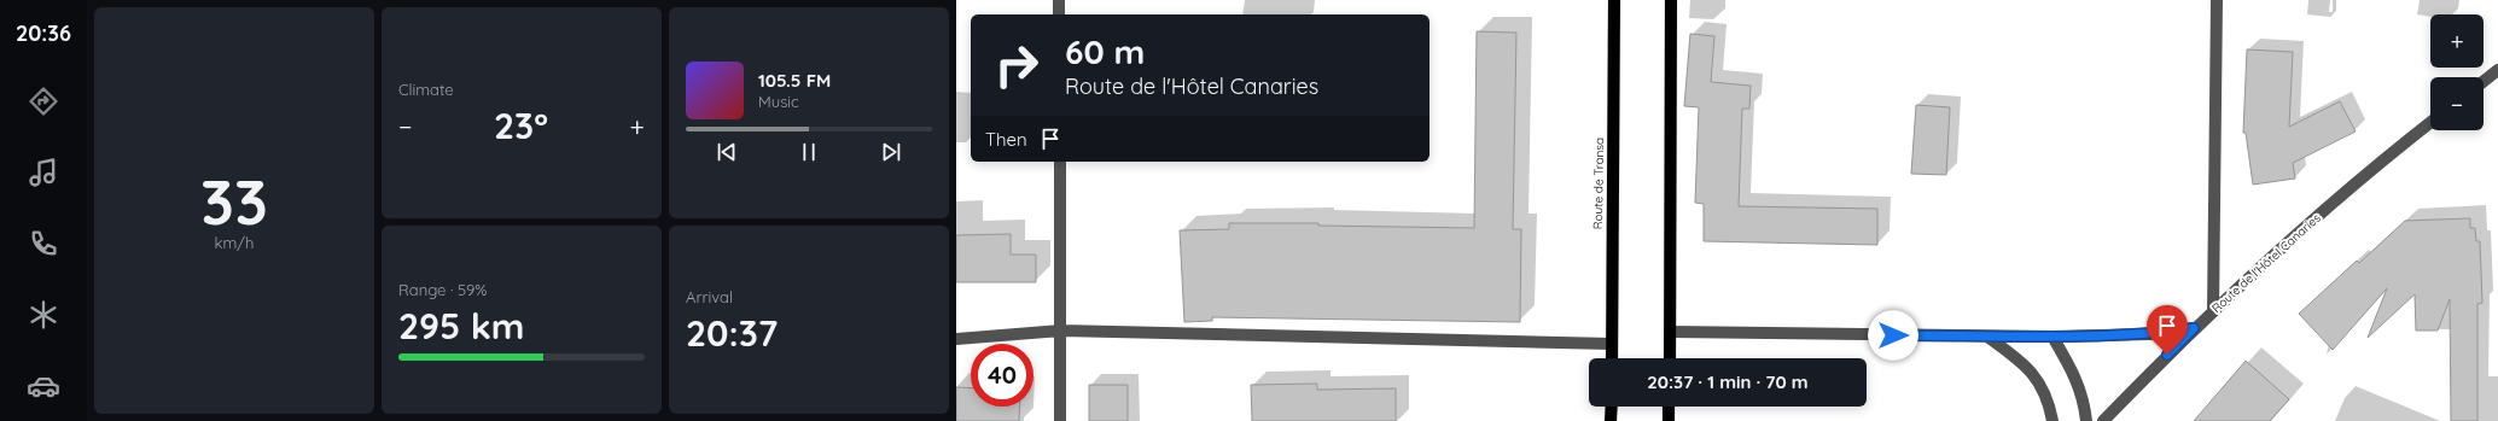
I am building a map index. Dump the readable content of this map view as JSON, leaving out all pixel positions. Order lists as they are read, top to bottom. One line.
{"streets":{"main road":["Route de Transa"],"street":["Route de l'Hôtel Canaries"]},"page":{"tabs":"20:36","tile":[["33","km/h"],"Climate",["Range · 59%","295 km"],["Arrival","20:37"]],"map_buttons":["+","−"],"turn":["60 m","Route de l'Hôtel Canaries"],"song":["105.5 FM","Music"],"heat":["−","23°","+"],"then":"Then","limit":"40","trip":"20:37 · 1 min · 70 m"}}
